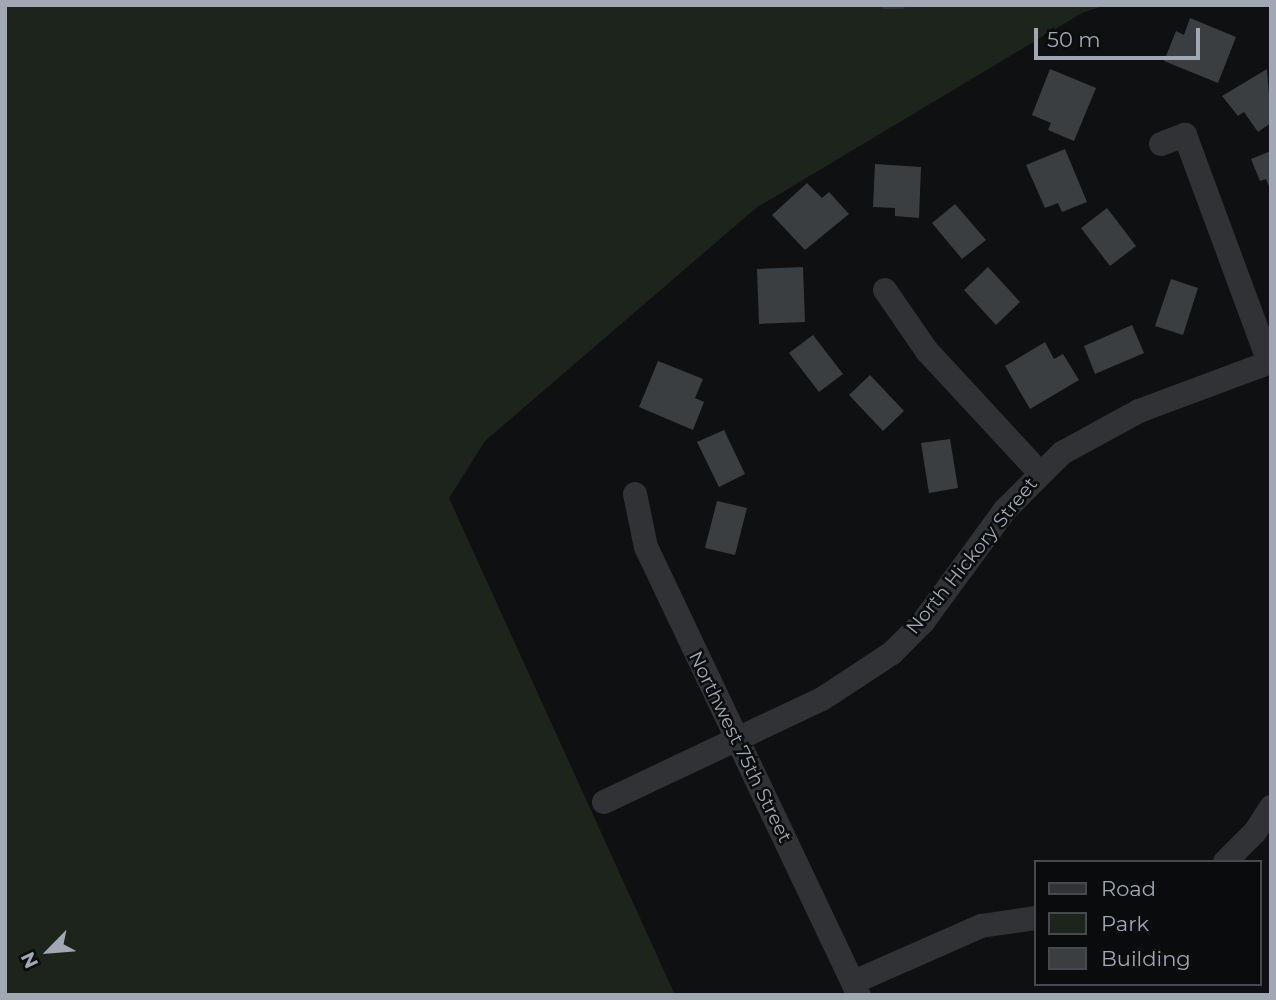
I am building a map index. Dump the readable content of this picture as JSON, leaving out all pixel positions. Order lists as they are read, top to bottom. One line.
{"streets":{"street":["North Hickory Street","Northwest 75th Street"]},"crossings":[["North Hickory Street","Northwest 75th Street"]],"legend":["Road","Park","Building"],"scale_bar":"50 m","north":"bottom left"}
